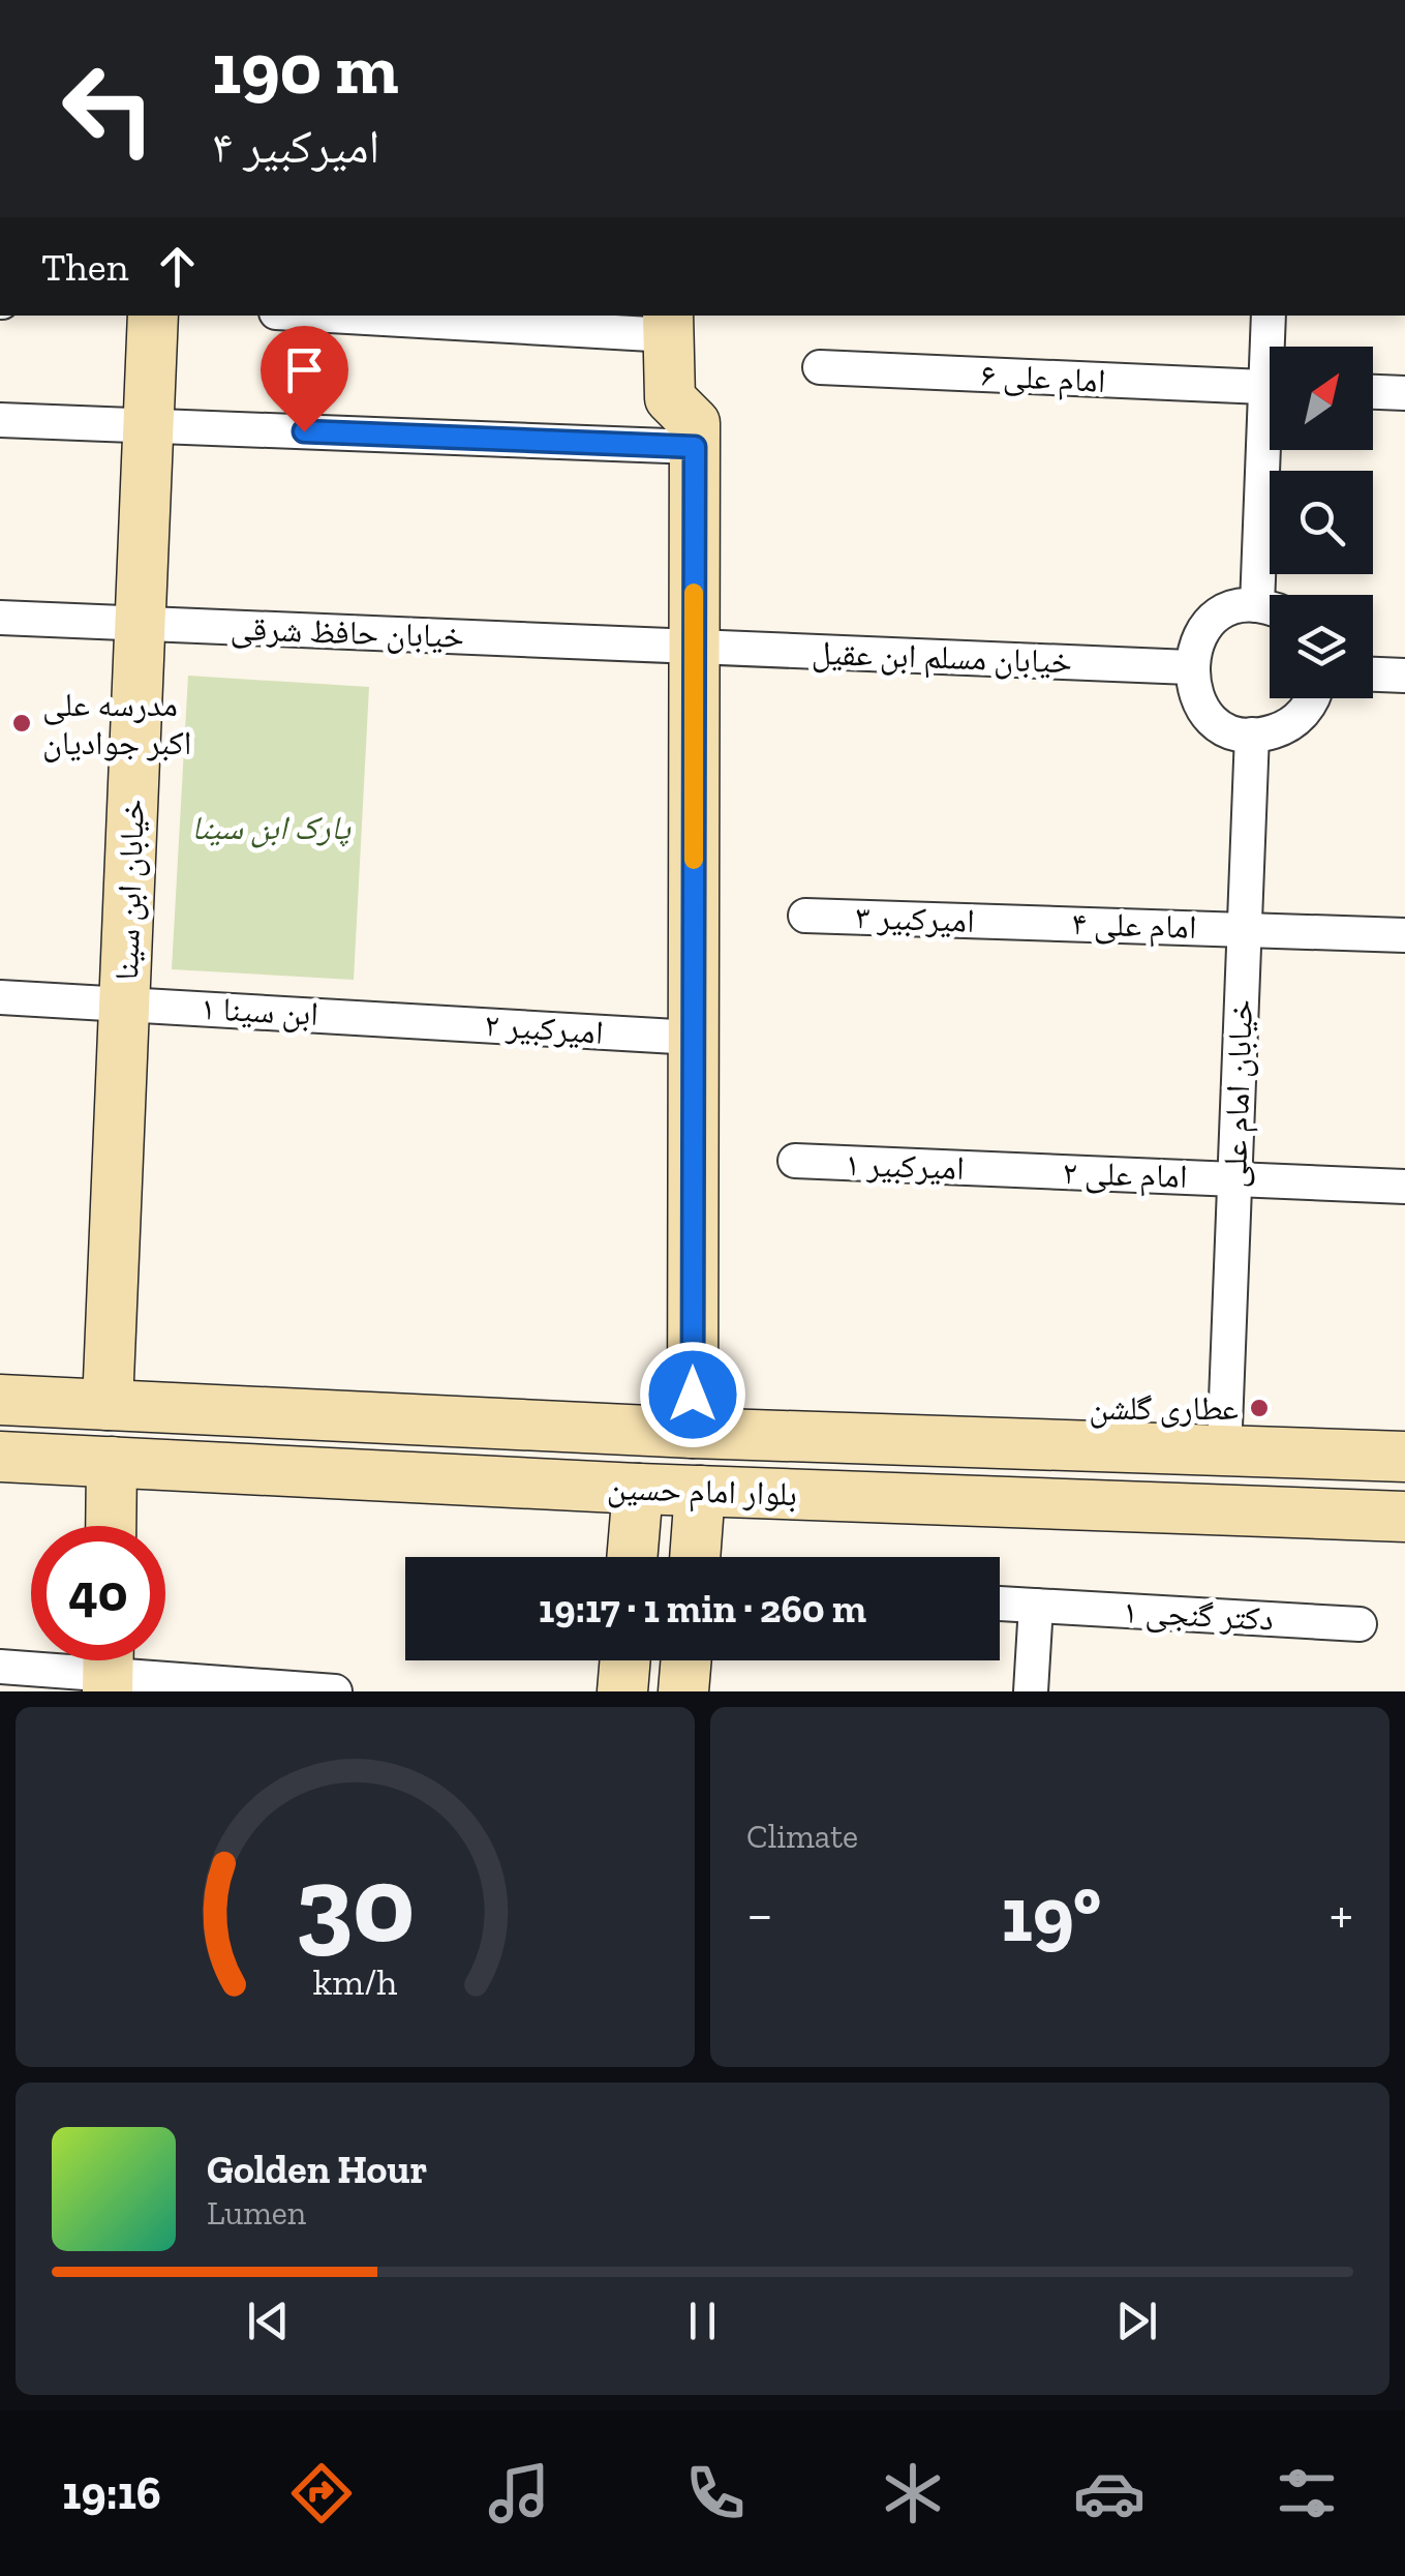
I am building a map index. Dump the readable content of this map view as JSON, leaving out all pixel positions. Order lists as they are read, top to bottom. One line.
{"streets":{"street":["امام علی ۶","خیابان حافظ شرقی","خیابان مسلم ابن عقیل","خیابان ابن سینا","امیرکبیر ۳","امام علی ۴","ابن سینا ۱","امیرکبیر ۲","خیابان امام علی","امیرکبیر ۱","امام علی ۲","بلوار امام حسین","دکتر گنجی ۱"]},"crossings":[["خیابان حافظ شرقی","خیابان مسلم ابن عقیل"],["خیابان حافظ شرقی","خیابان ابن سینا"],["خیابان ابن سینا","ابن سینا ۱"],["خیابان ابن سینا","بلوار امام حسین"],["امیرکبیر ۳","امام علی ۴"],["امام علی ۴","خیابان امام علی"],["ابن سینا ۱","امیرکبیر ۲"],["خیابان امام علی","امام علی ۲"],["خیابان امام علی","بلوار امام حسین"],["امیرکبیر ۱","امام علی ۲"]],"parks":["پارک ابن سینا"],"places":["مدرسه علی اکبر جوادیان","عطاری گلشن"],"north":"top right","page":{"turn":["190 m","امیرکبیر ۴"],"then":"Then","limit":"40","trip":"19:17 · 1 min · 260 m","tile":"Climate","heat":["−","19°","+"],"song":["Golden Hour","Lumen"],"tabs":"19:16","gauge":["30","km/h"]}}
